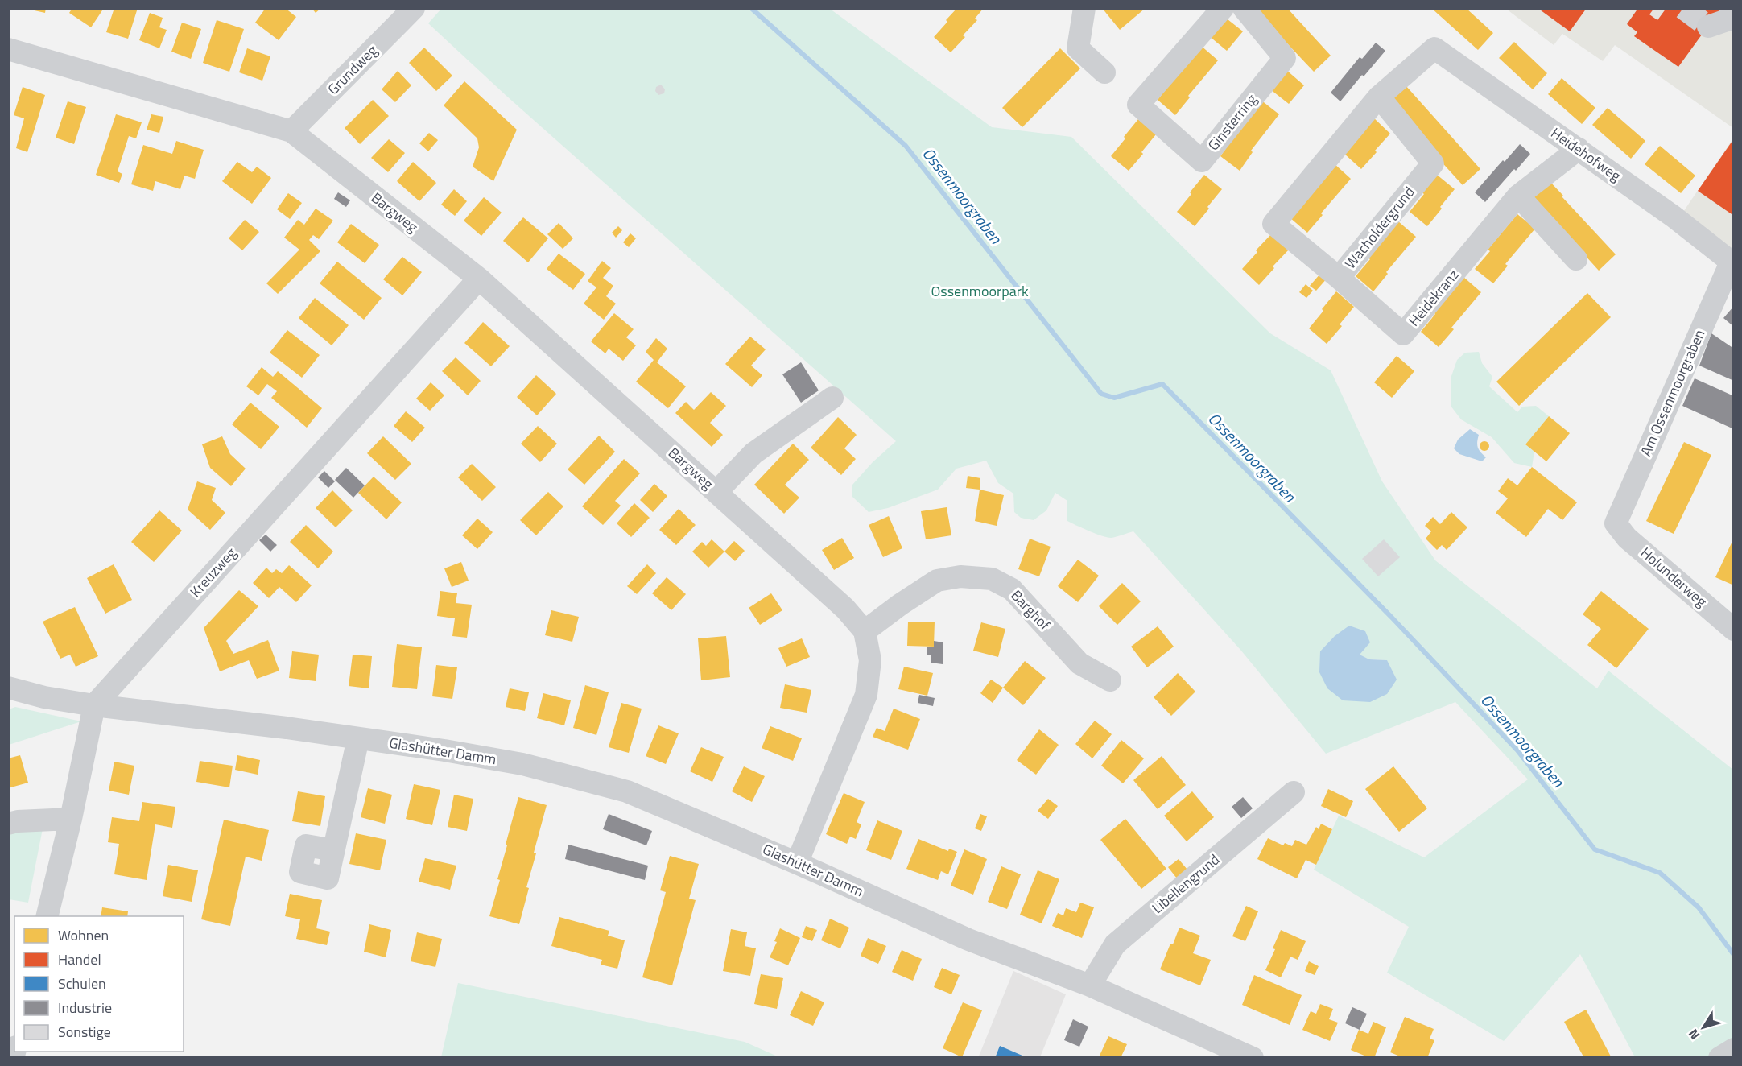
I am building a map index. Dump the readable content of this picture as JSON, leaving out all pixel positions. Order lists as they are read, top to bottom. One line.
{"streets":{"street":["Grundweg","Ginsterring","Heidehofweg","Bargweg","Wacholdergrund","Heidekranz","Am Ossenmoorgraben","Kreuzweg","Holunderweg","Barghof","Glashütter Damm","Libellengrund"]},"crossings":[["Grundweg","Bargweg"],["Heidehofweg","Wacholdergrund"],["Heidehofweg","Heidekranz"],["Heidehofweg","Am Ossenmoorgraben"],["Bargweg","Kreuzweg"],["Bargweg","Barghof"],["Bargweg","Glashütter Damm"],["Wacholdergrund","Heidekranz"],["Am Ossenmoorgraben","Holunderweg"],["Kreuzweg","Glashütter Damm"],["Glashütter Damm","Libellengrund"]],"water":["Ossenmoorgraben"],"parks":["Ossenmoorpark"],"legend":["Wohnen","Handel","Schulen","Industrie","Sonstige"],"north":"bottom left"}
